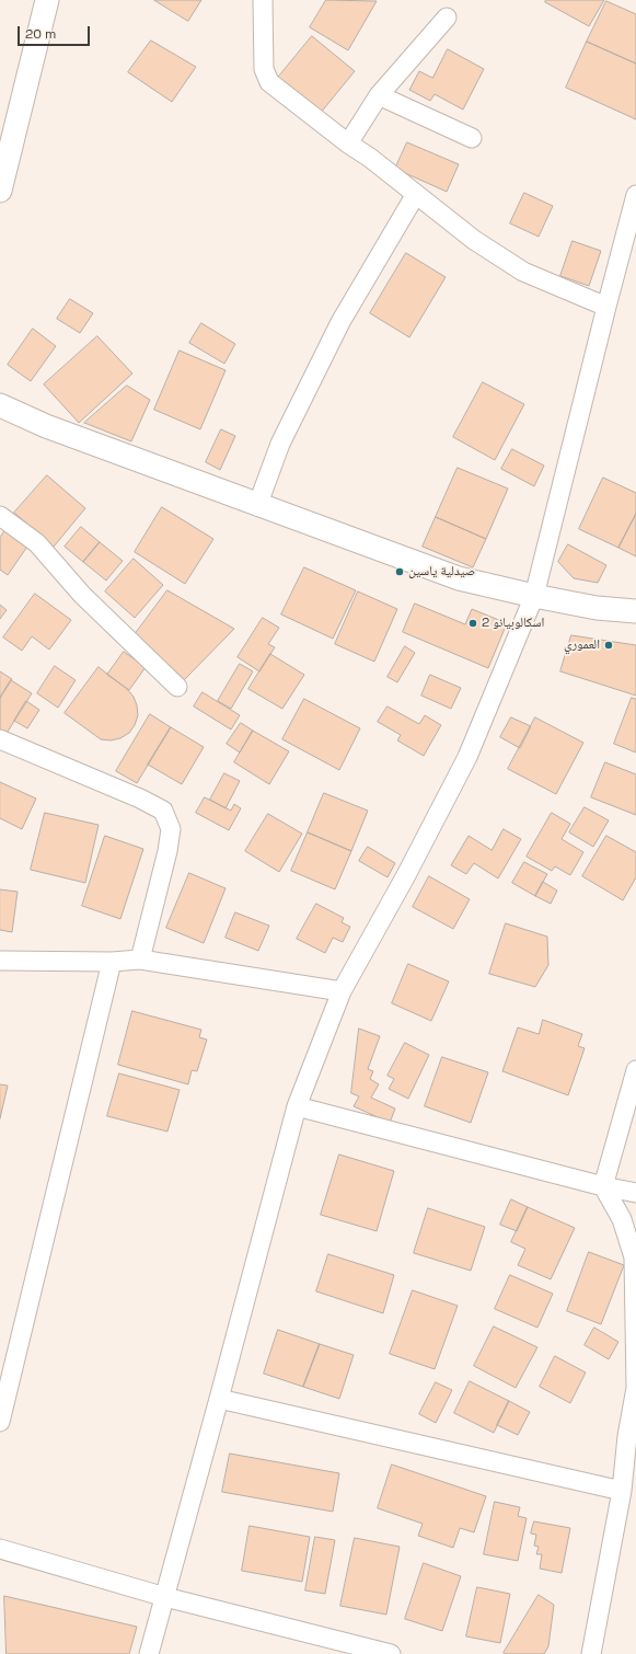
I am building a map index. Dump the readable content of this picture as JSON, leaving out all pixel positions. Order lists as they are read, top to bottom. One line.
{"places":["صيدلية ياسين","اسكالوبيانو 2","العموري"],"scale_bar":"20 m"}
